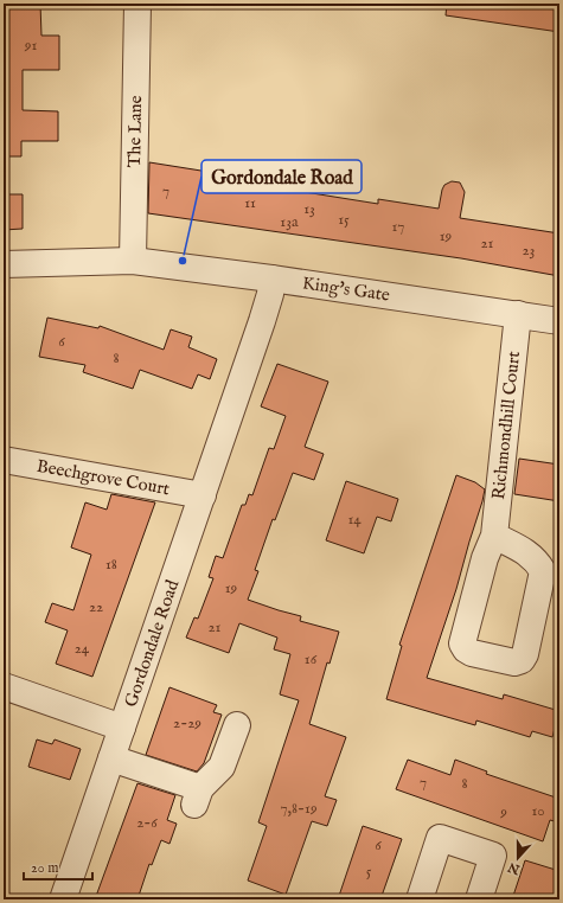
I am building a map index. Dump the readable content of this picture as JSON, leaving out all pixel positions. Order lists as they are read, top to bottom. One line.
{"streets":{"street":["The Lane","King's Gate","Richmondhill Court","Beechgrove Court","Gordondale Road"]},"crossings":[["The Lane","King's Gate"],["King's Gate","Richmondhill Court"],["King's Gate","Gordondale Road"],["Beechgrove Court","Gordondale Road"]],"places":["Gordondale Road"],"house_numbers":["91","7","11","13","15","13a","17","19","21","23","6","8","14","18","19","22","21","24","16","2-29","7","8","7,8-19","10","9","2-6","6","5"],"scale_bar":"20 m","north":"bottom"}
